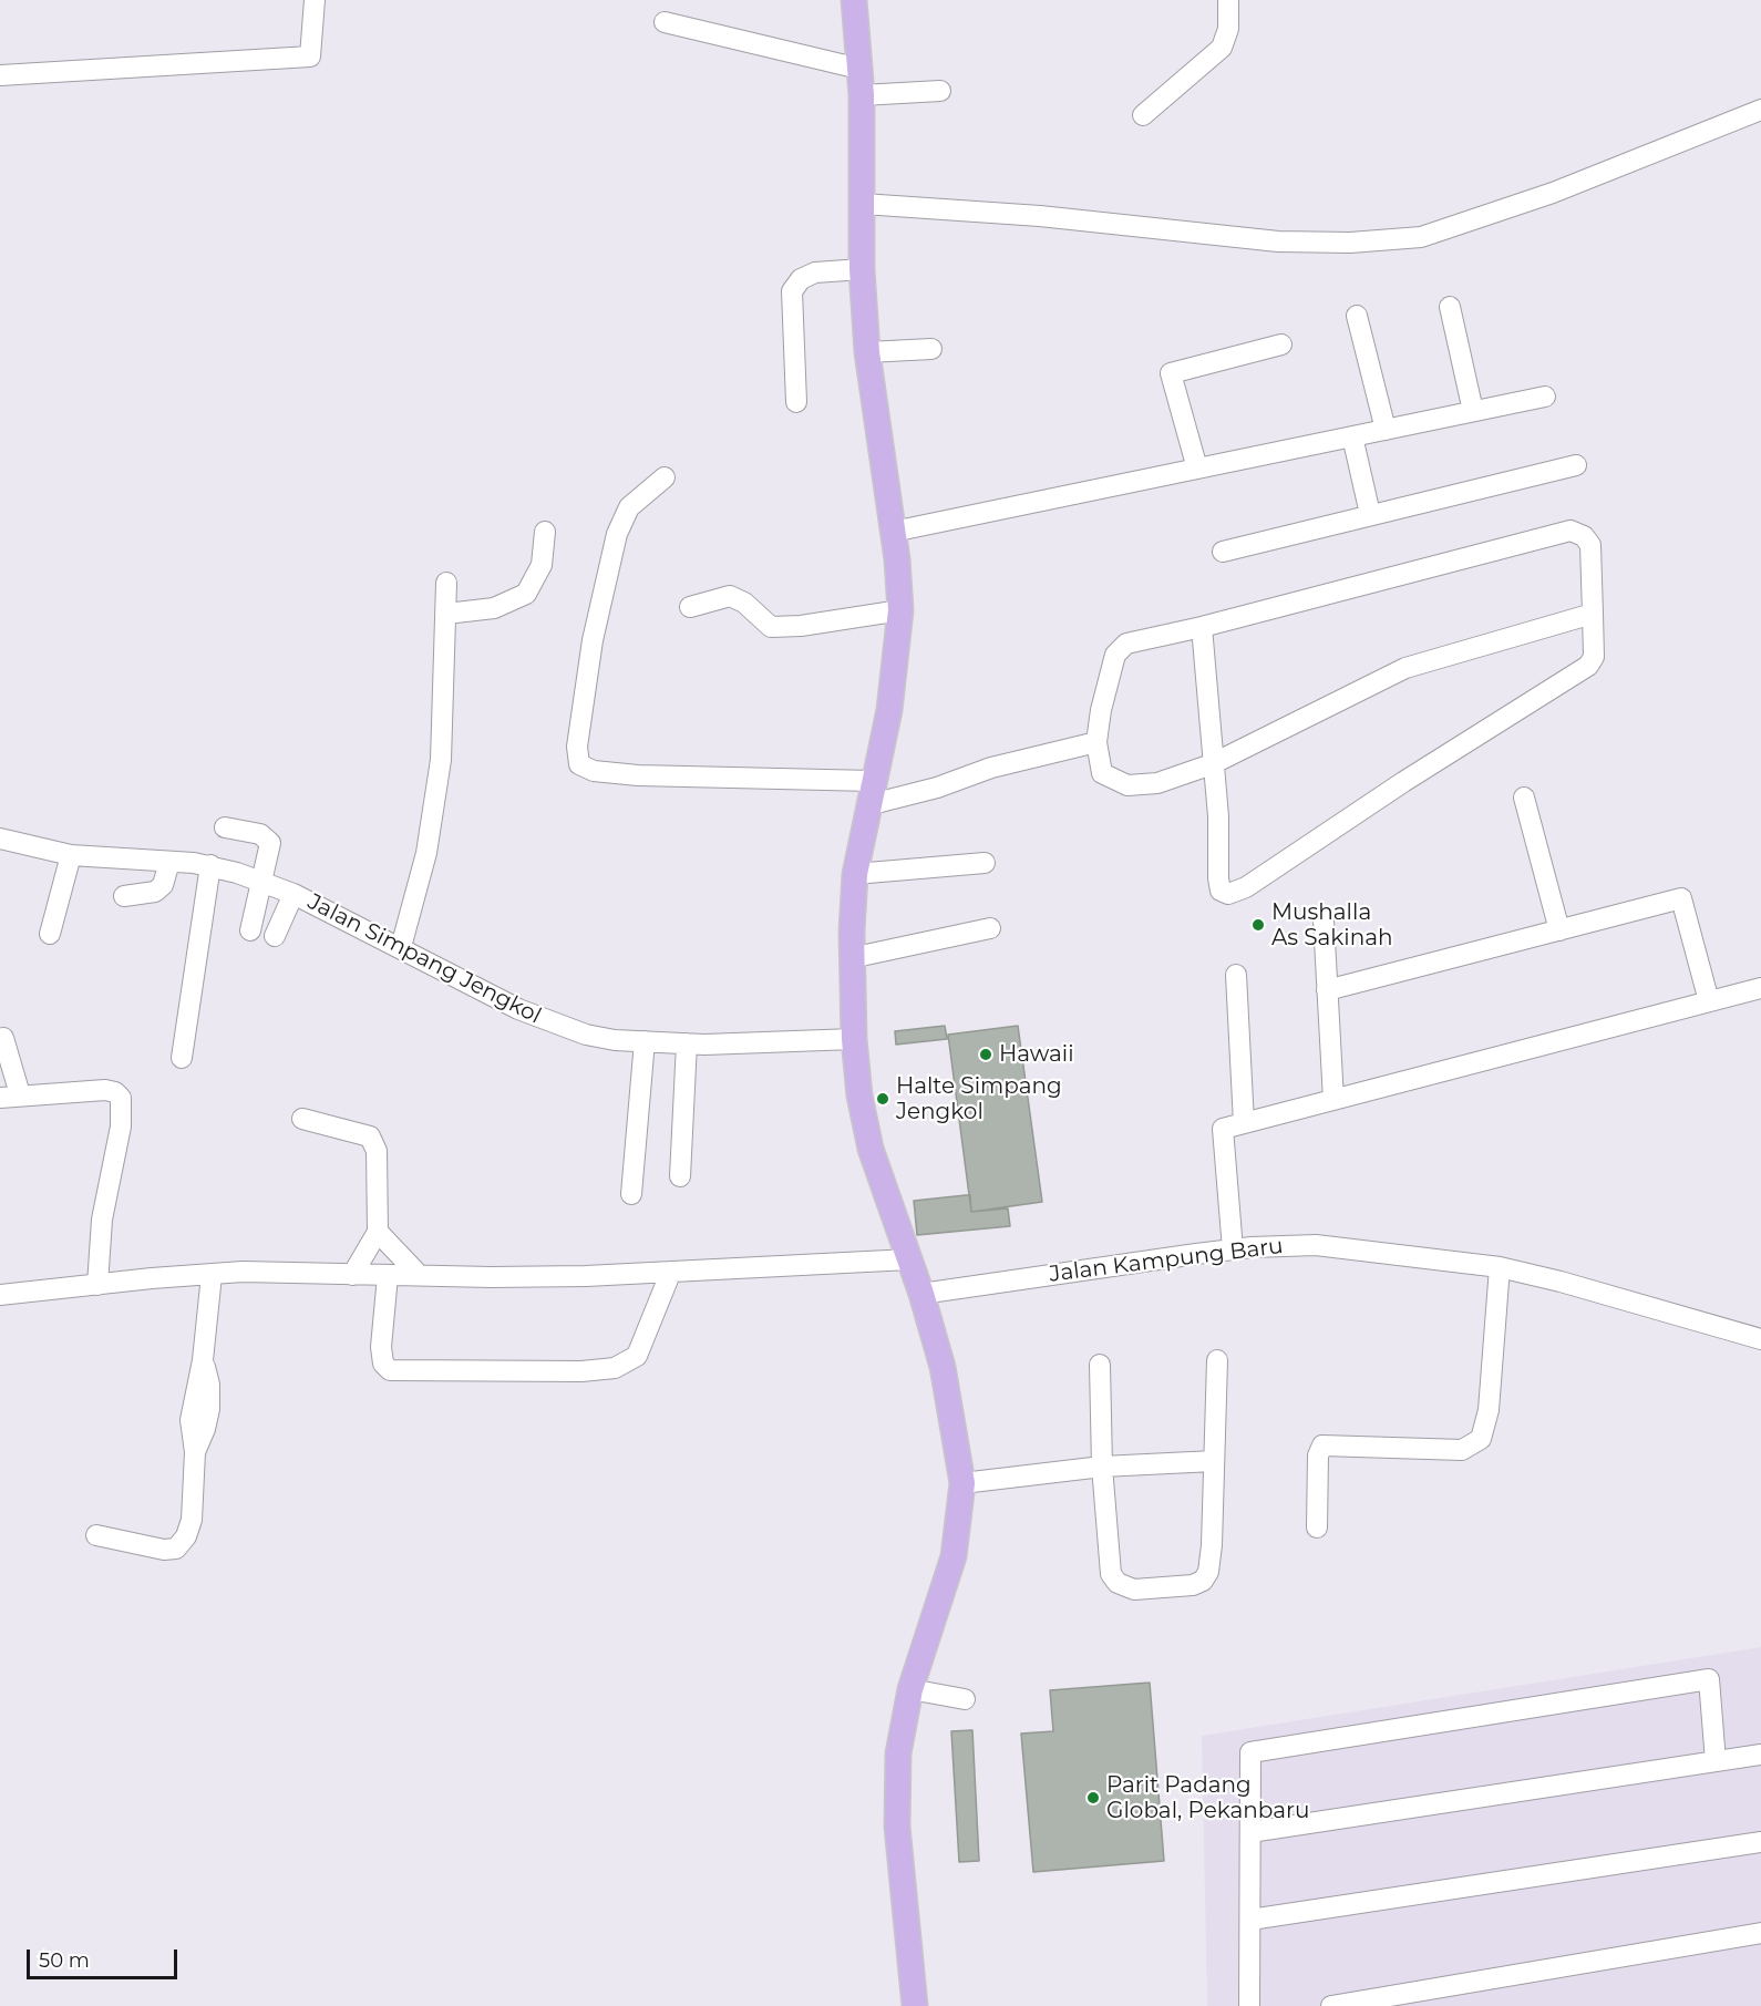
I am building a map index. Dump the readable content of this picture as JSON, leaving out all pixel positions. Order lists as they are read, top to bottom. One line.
{"streets":{"street":["Jalan Simpang Jengkol","Jalan Kampung Baru"]},"places":["Mushalla As Sakinah","Hawaii","Halte Simpang Jengkol","Parit Padang Global, Pekanbaru"],"scale_bar":"50 m"}
